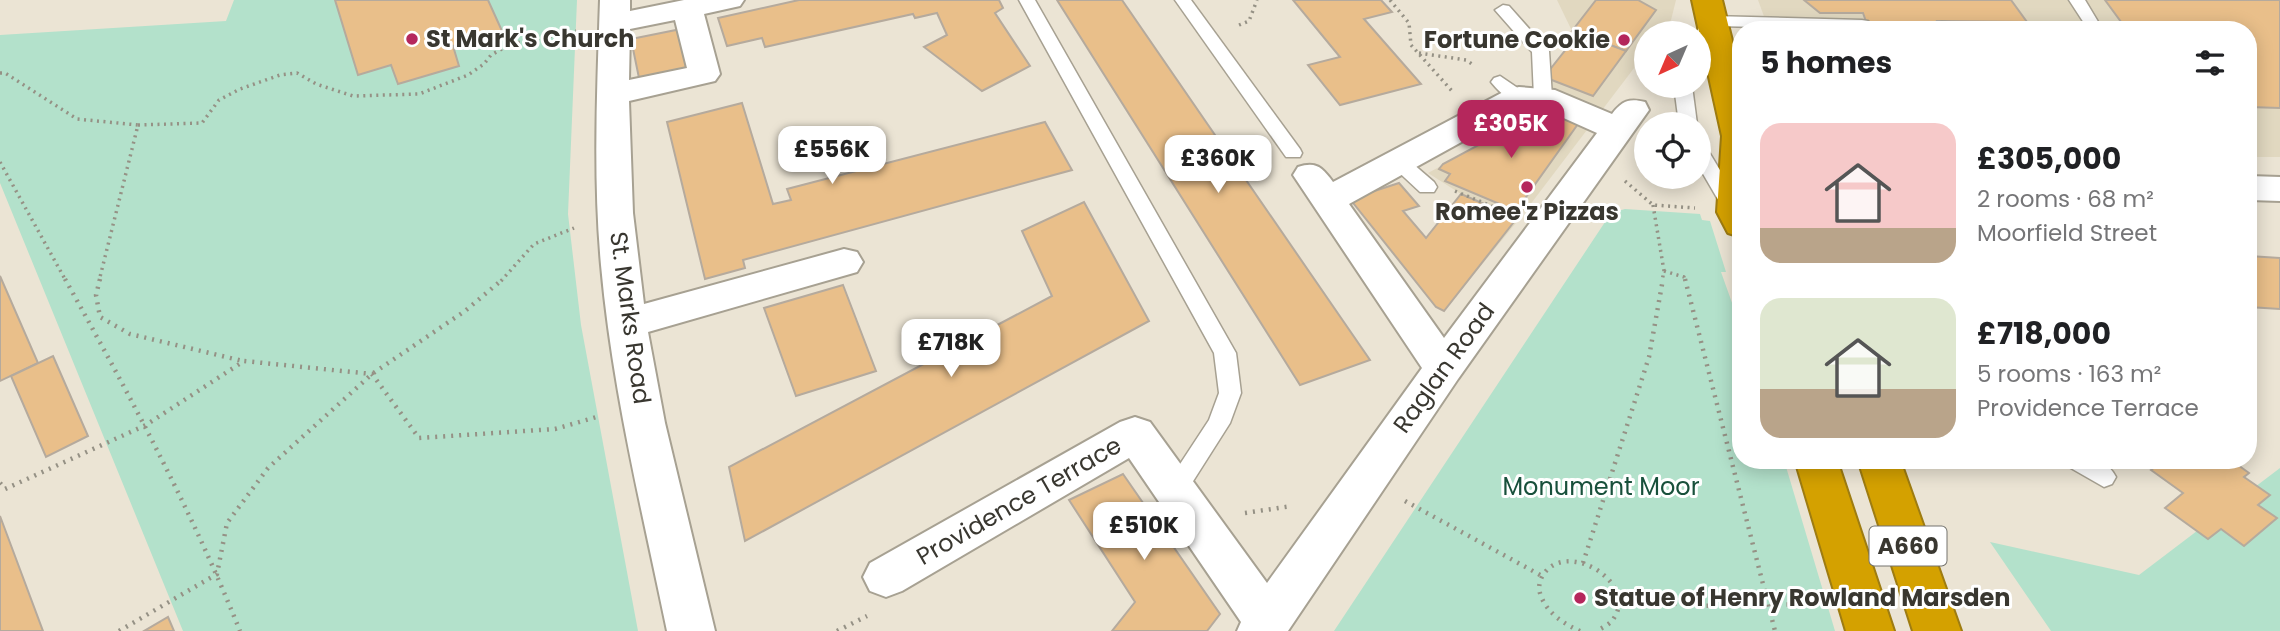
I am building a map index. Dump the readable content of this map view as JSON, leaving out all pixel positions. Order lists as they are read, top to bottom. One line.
{"streets":{"highway":["A660"],"street":["St. Marks Road","Raglan Road","Providence Terrace"]},"crossings":[["Raglan Road","Providence Terrace"]],"parks":["Monument Moor"],"places":["St Mark's Church","Fortune Cookie","Romee'z Pizzas","Statue of Henry Rowland Marsden"],"north":"bottom left","page":{"heading":"5 homes","price":["£305K","£556K","£360K","£718K","£510K"],"list":[{"name":"£305,000","note":"2 rooms · 68 m² · Moorfield Street"},{"name":"£718,000","note":"5 rooms · 163 m² · Providence Terrace"}]}}
